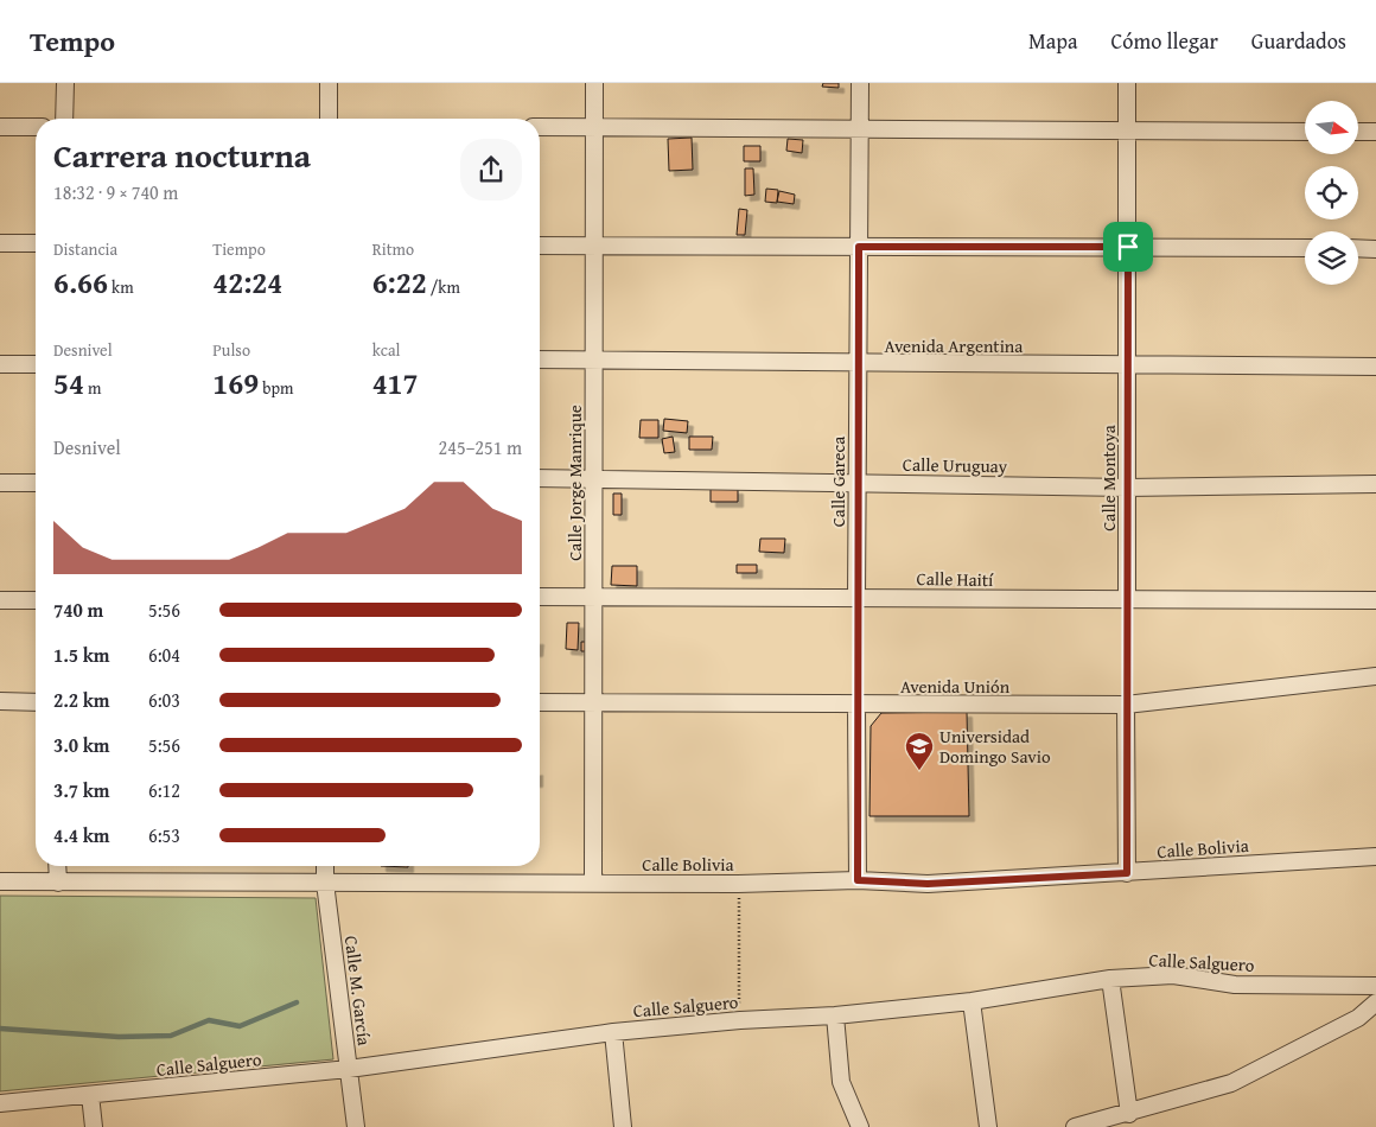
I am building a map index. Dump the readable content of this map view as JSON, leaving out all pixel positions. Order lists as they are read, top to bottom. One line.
{"streets":{"street":["Avenida Argentina","Calle Uruguay","Calle Montoya","Calle Gareca","Calle Jorge Manrique","Calle Haití","Avenida Unión","Calle Bolivia","Calle Salguero","Calle M. García"]},"crossings":[["Avenida Argentina","Calle Montoya"],["Avenida Argentina","Calle Gareca"],["Avenida Argentina","Calle Jorge Manrique"],["Calle Uruguay","Calle Montoya"],["Calle Uruguay","Calle Gareca"],["Calle Uruguay","Calle Jorge Manrique"],["Calle Montoya","Calle Haití"],["Calle Gareca","Calle Haití"],["Calle Jorge Manrique","Calle Haití"],["Calle Jorge Manrique","Avenida Unión"],["Calle Jorge Manrique","Calle Bolivia"],["Calle Bolivia","Calle M. García"],["Calle Salguero","Calle M. García"]],"places":{"school or university":["Universidad Domingo Savio"]},"north":"right","page":{"header":"Tempo","nav":["Mapa","Cómo llegar","Guardados"],"heading":["Carrera nocturna","18:32 · 9 × 740 m"],"stats":[["Distancia","6.66 km"],["Tiempo","42:24"],["Ritmo","6:22 /km"],["Desnivel","54 m"],["Pulso","169 bpm"],["kcal","417"]],"chart":["Desnivel","245–251 m"],"list":[{"name":"740 m","note":"5:56"},{"name":"1.5 km","note":"6:04"},{"name":"2.2 km","note":"6:03"},{"name":"3.0 km","note":"5:56"},{"name":"3.7 km","note":"6:12"},{"name":"4.4 km","note":"6:53"}]}}
